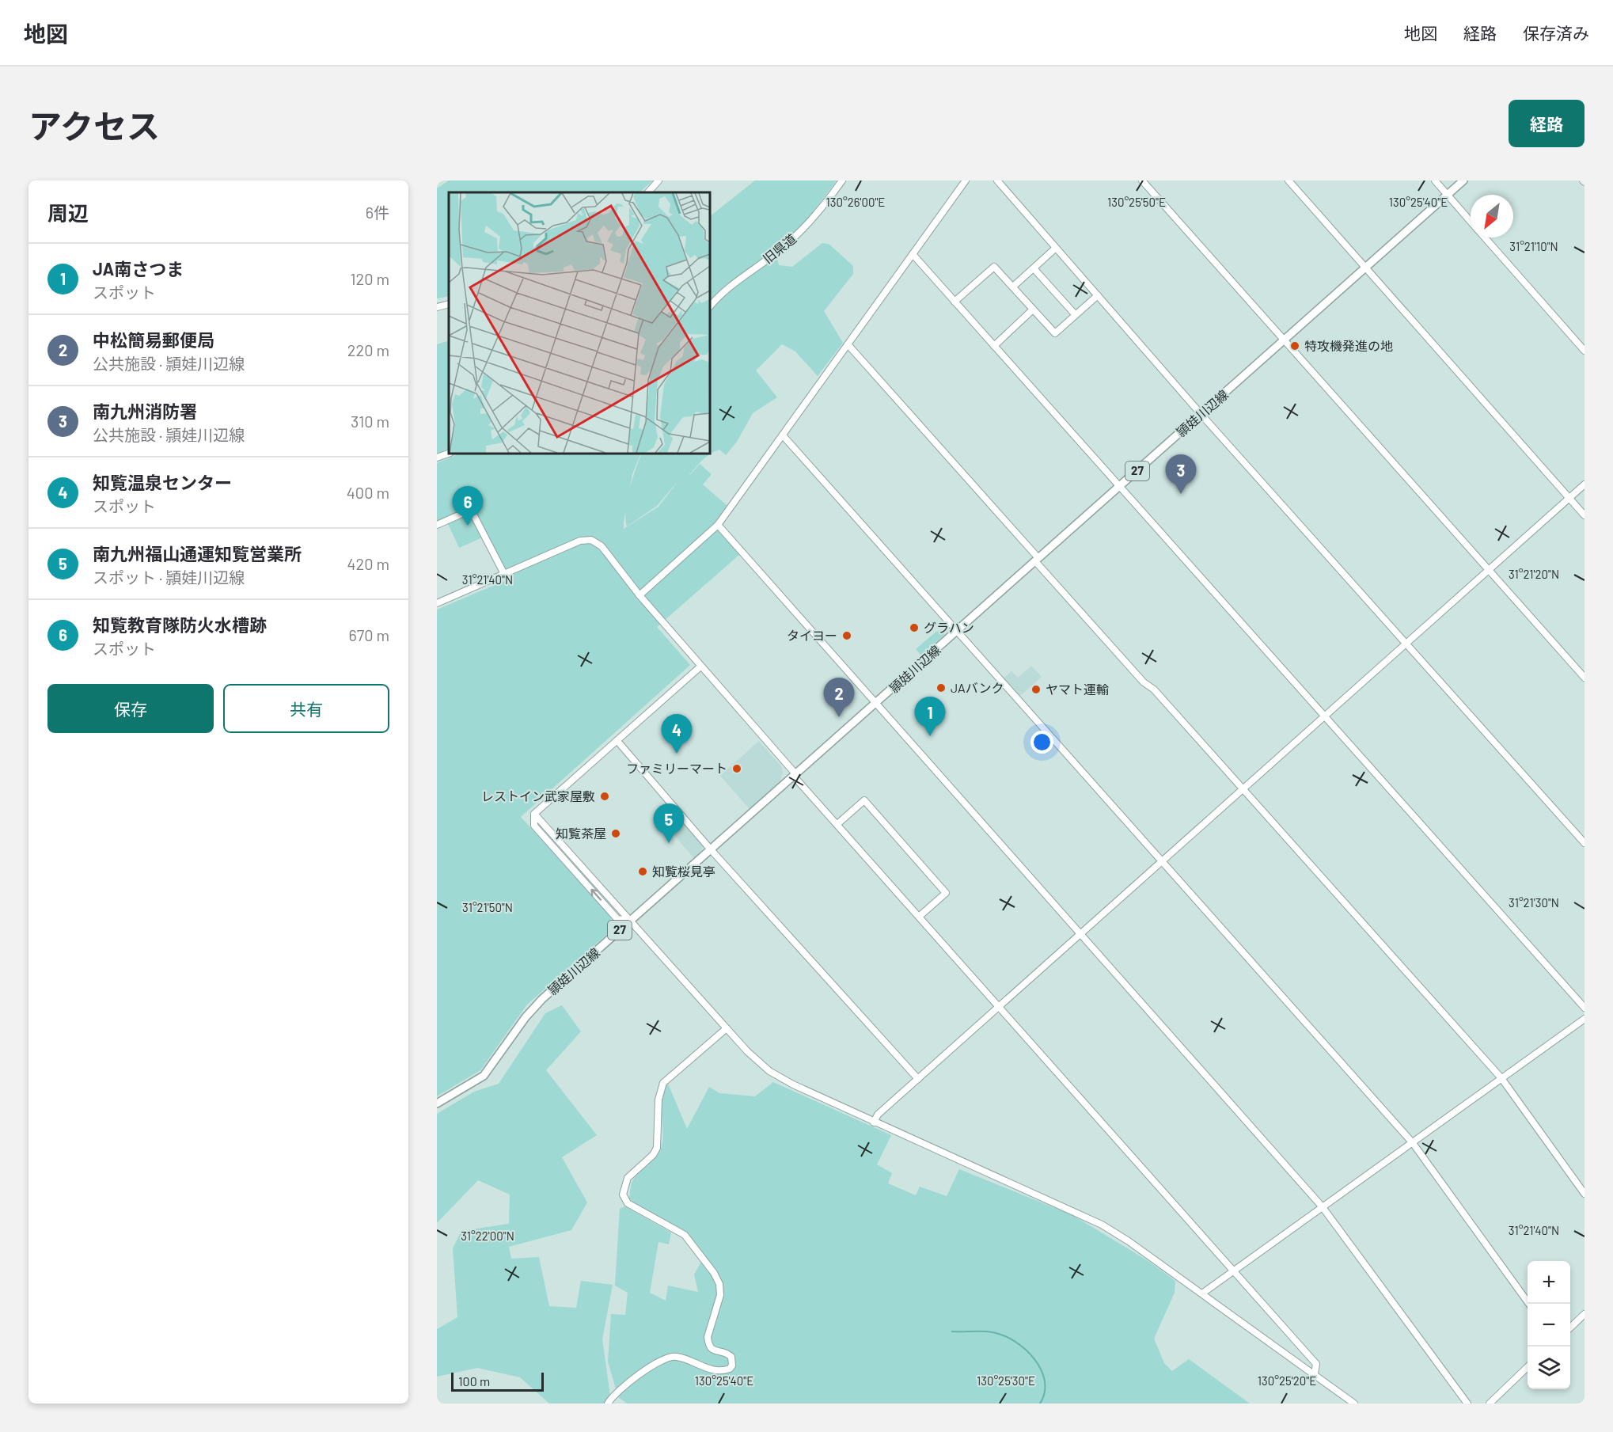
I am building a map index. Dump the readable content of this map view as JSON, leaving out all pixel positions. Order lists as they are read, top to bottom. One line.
{"streets":{"main road":["頴娃川辺線","27"],"street":["旧県道"]},"places":["特攻機発進の地","グラハン","タイヨー","JAバンク","ヤマト運輸","ファミリーマート","レストイン武家屋敷","知覧茶屋","知覧桜見亭"],"scale_bar":"100 m","north":"bottom left","page":{"header":"地図","nav":["地図","経路","保存済み"],"title":"アクセス","buttons":["経路",["保存","共有"]],"heading":["周辺","6件"],"list":[{"mark":"1","name":"JA南さつま","note":"スポット","value":"120 m"},{"mark":"2","name":"中松簡易郵便局","note":"公共施設 · 頴娃川辺線","value":"220 m"},{"mark":"3","name":"南九州消防署","note":"公共施設 · 頴娃川辺線","value":"310 m"},{"mark":"4","name":"知覧温泉センター","note":"スポット","value":"400 m"},{"mark":"5","name":"南九州福山通運知覧営業所","note":"スポット · 頴娃川辺線","value":"420 m"},{"mark":"6","name":"知覧教育隊防火水槽跡","note":"スポット","value":"670 m"}],"pins":["3","6","2","1","4","5"],"map_buttons":["+","−"],"scale":"100 m"},"coordinates":["130°26'00\"E","130°25'50\"E","130°25'40\"E","31°21'10\"N","31°21'20\"N","31°21'40\"N","31°21'30\"N","31°21'50\"N","31°22'00\"N","130°25'30\"E","130°25'20\"E"]}
